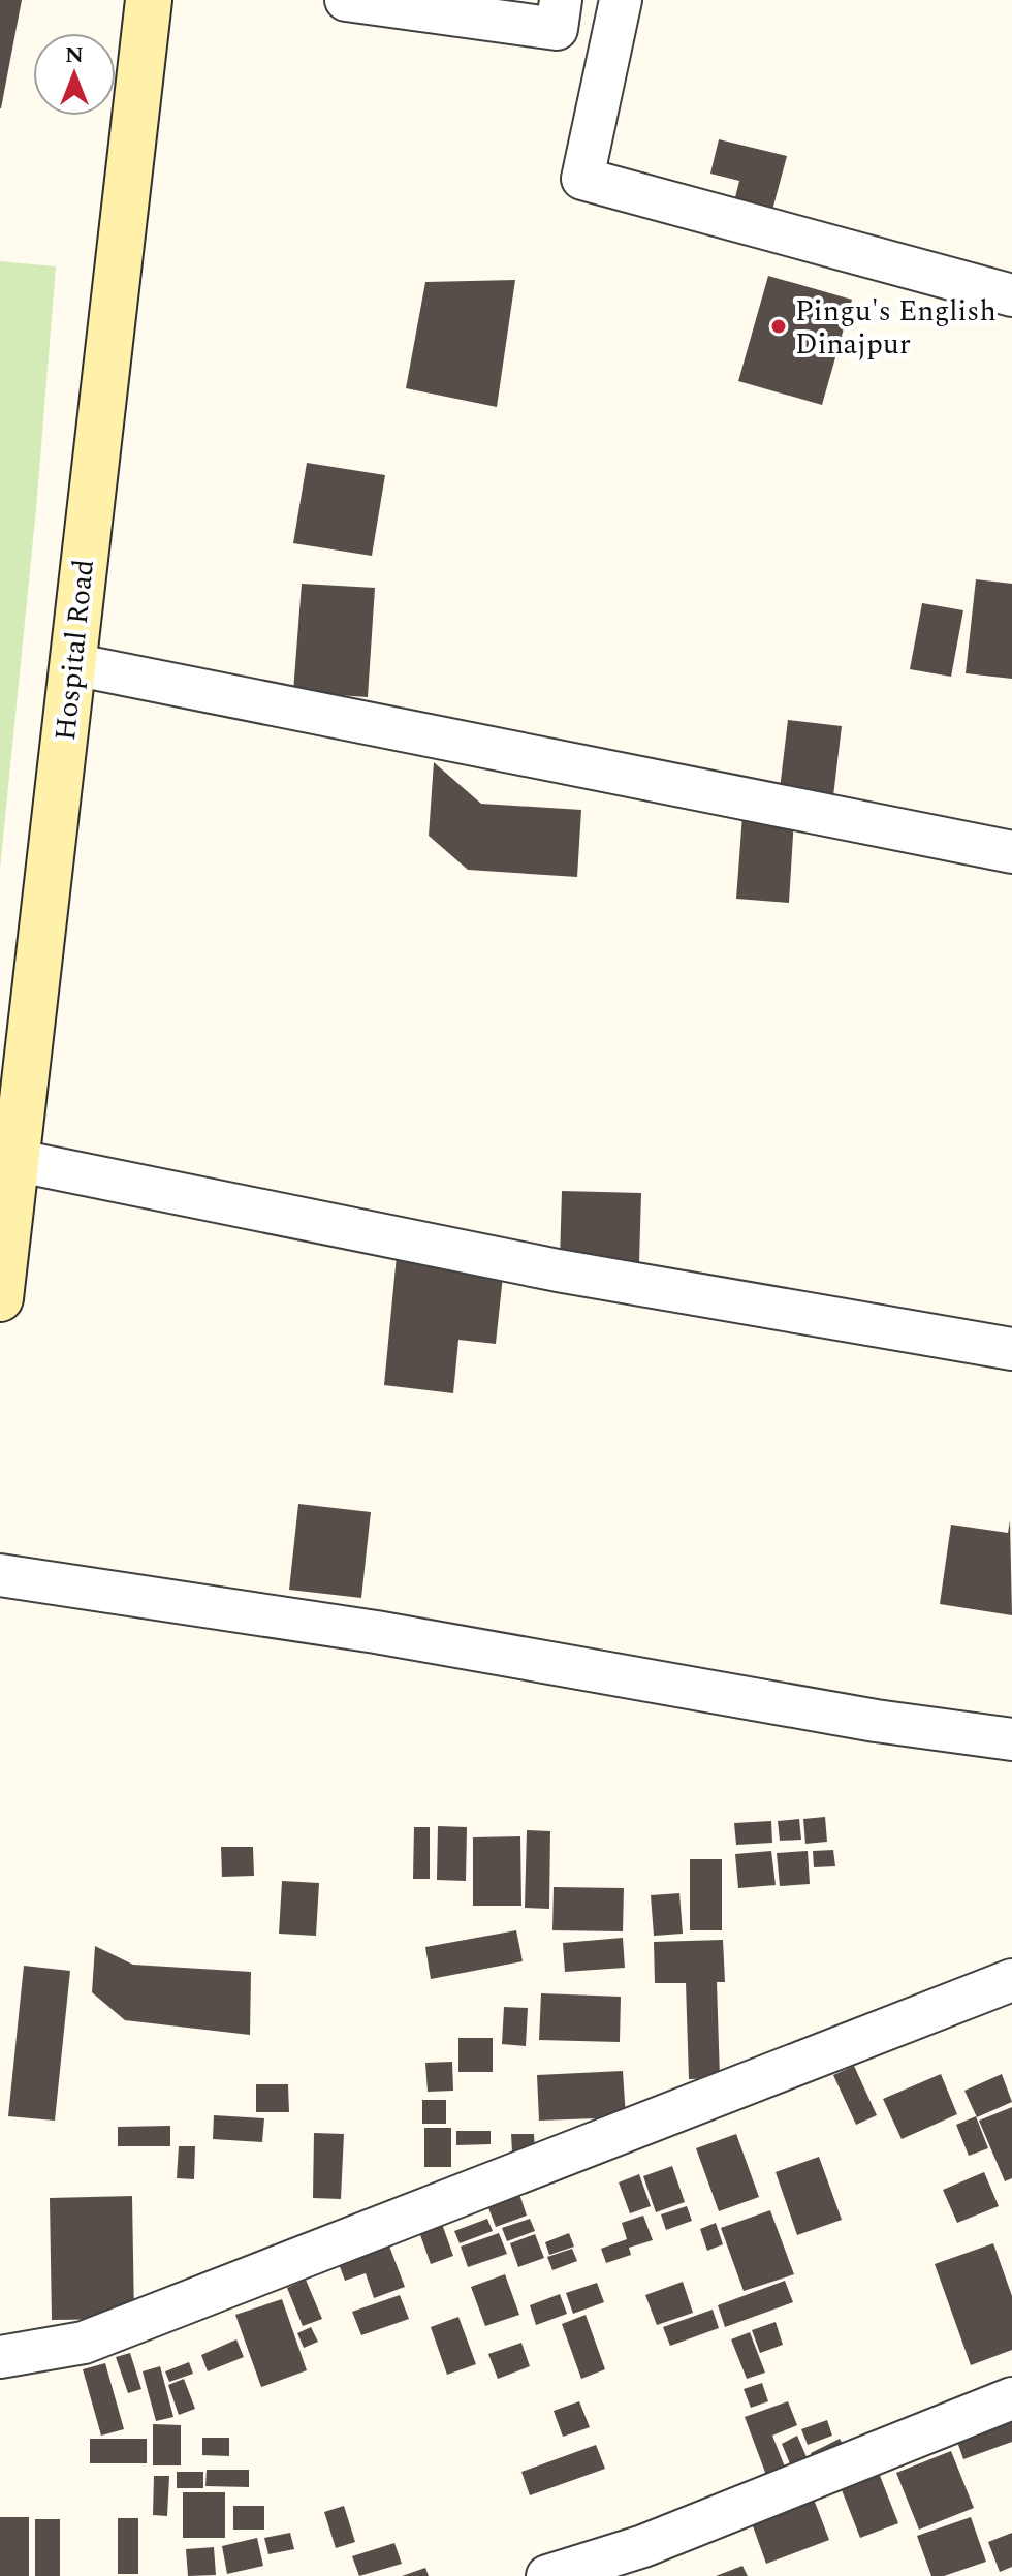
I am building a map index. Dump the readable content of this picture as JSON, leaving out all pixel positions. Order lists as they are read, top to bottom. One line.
{"streets":{"main road":["Hospital Road"]},"places":["Pingu's English Dinajpur"],"north":"top"}
